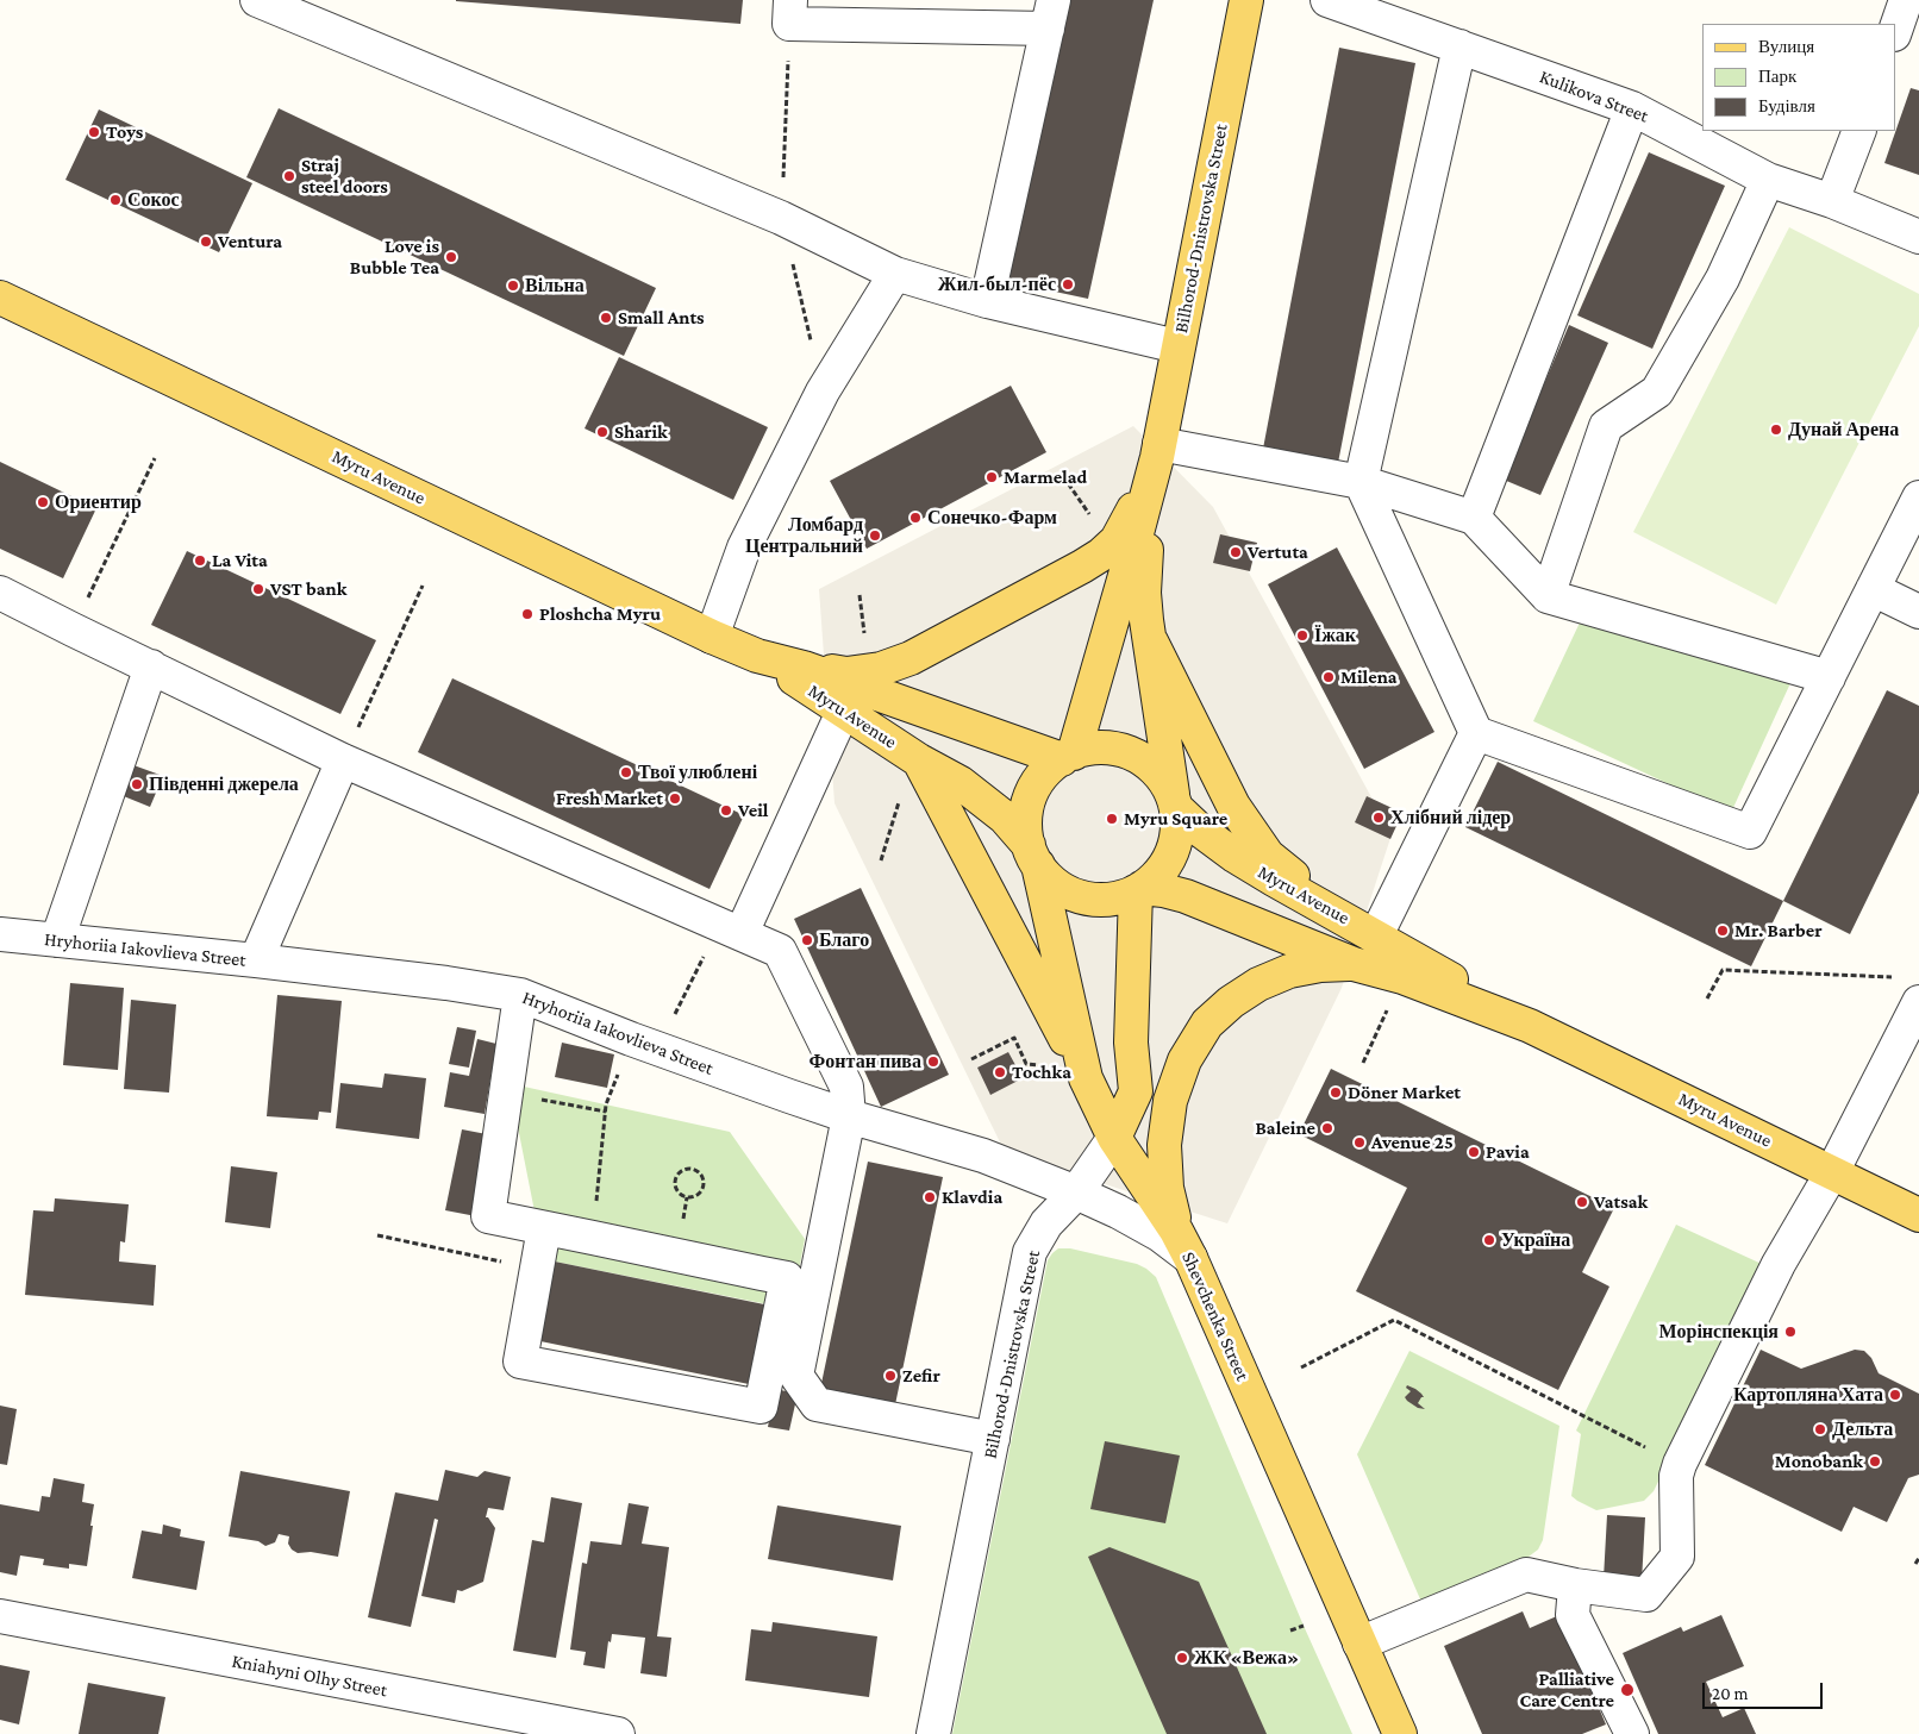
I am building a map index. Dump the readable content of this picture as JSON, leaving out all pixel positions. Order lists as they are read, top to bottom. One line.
{"streets":{"main road":["Bilhorod-Dnistrovska Street","Myru Avenue","Shevchenka Street"],"street":["Kulikova Street","Hryhoriia Iakovlieva Street","Kniahyni Olhy Street"]},"crossings":[["Bilhorod-Dnistrovska Street","Myru Avenue"],["Bilhorod-Dnistrovska Street","Hryhoriia Iakovlieva Street"],["Bilhorod-Dnistrovska Street","Shevchenka Street"],["Hryhoriia Iakovlieva Street","Shevchenka Street"]],"places":["Toys","Straj steel doors","Сокос","Ventura","Love is Bubble Tea","Жил-был-пёс","Вільна","Small Ants","Дунай Арена","Sharik","Marmelad","Ориентир","Сонечко-Фарм","Ломбард Центральний","Vertuta","La Vita","VST bank","Ploshcha Myru","Їжак","Milena","Твої улюблені","Південні джерела","Fresh Market","Veil","Хлібний лідер","Myru Square","Mr. Barber","Благо","Фонтан пива","Tochka","Döner Market","Baleine","Avenue 25","Pavia","Klavdia","Vatsak","Україна","Морінспекція","Zefir","Картопляна Хата","Дельта","Monobank","ЖК «Вежа»","Palliative Care Centre"],"legend":["Вулиця","Парк","Будівля"],"scale_bar":"20 m"}
